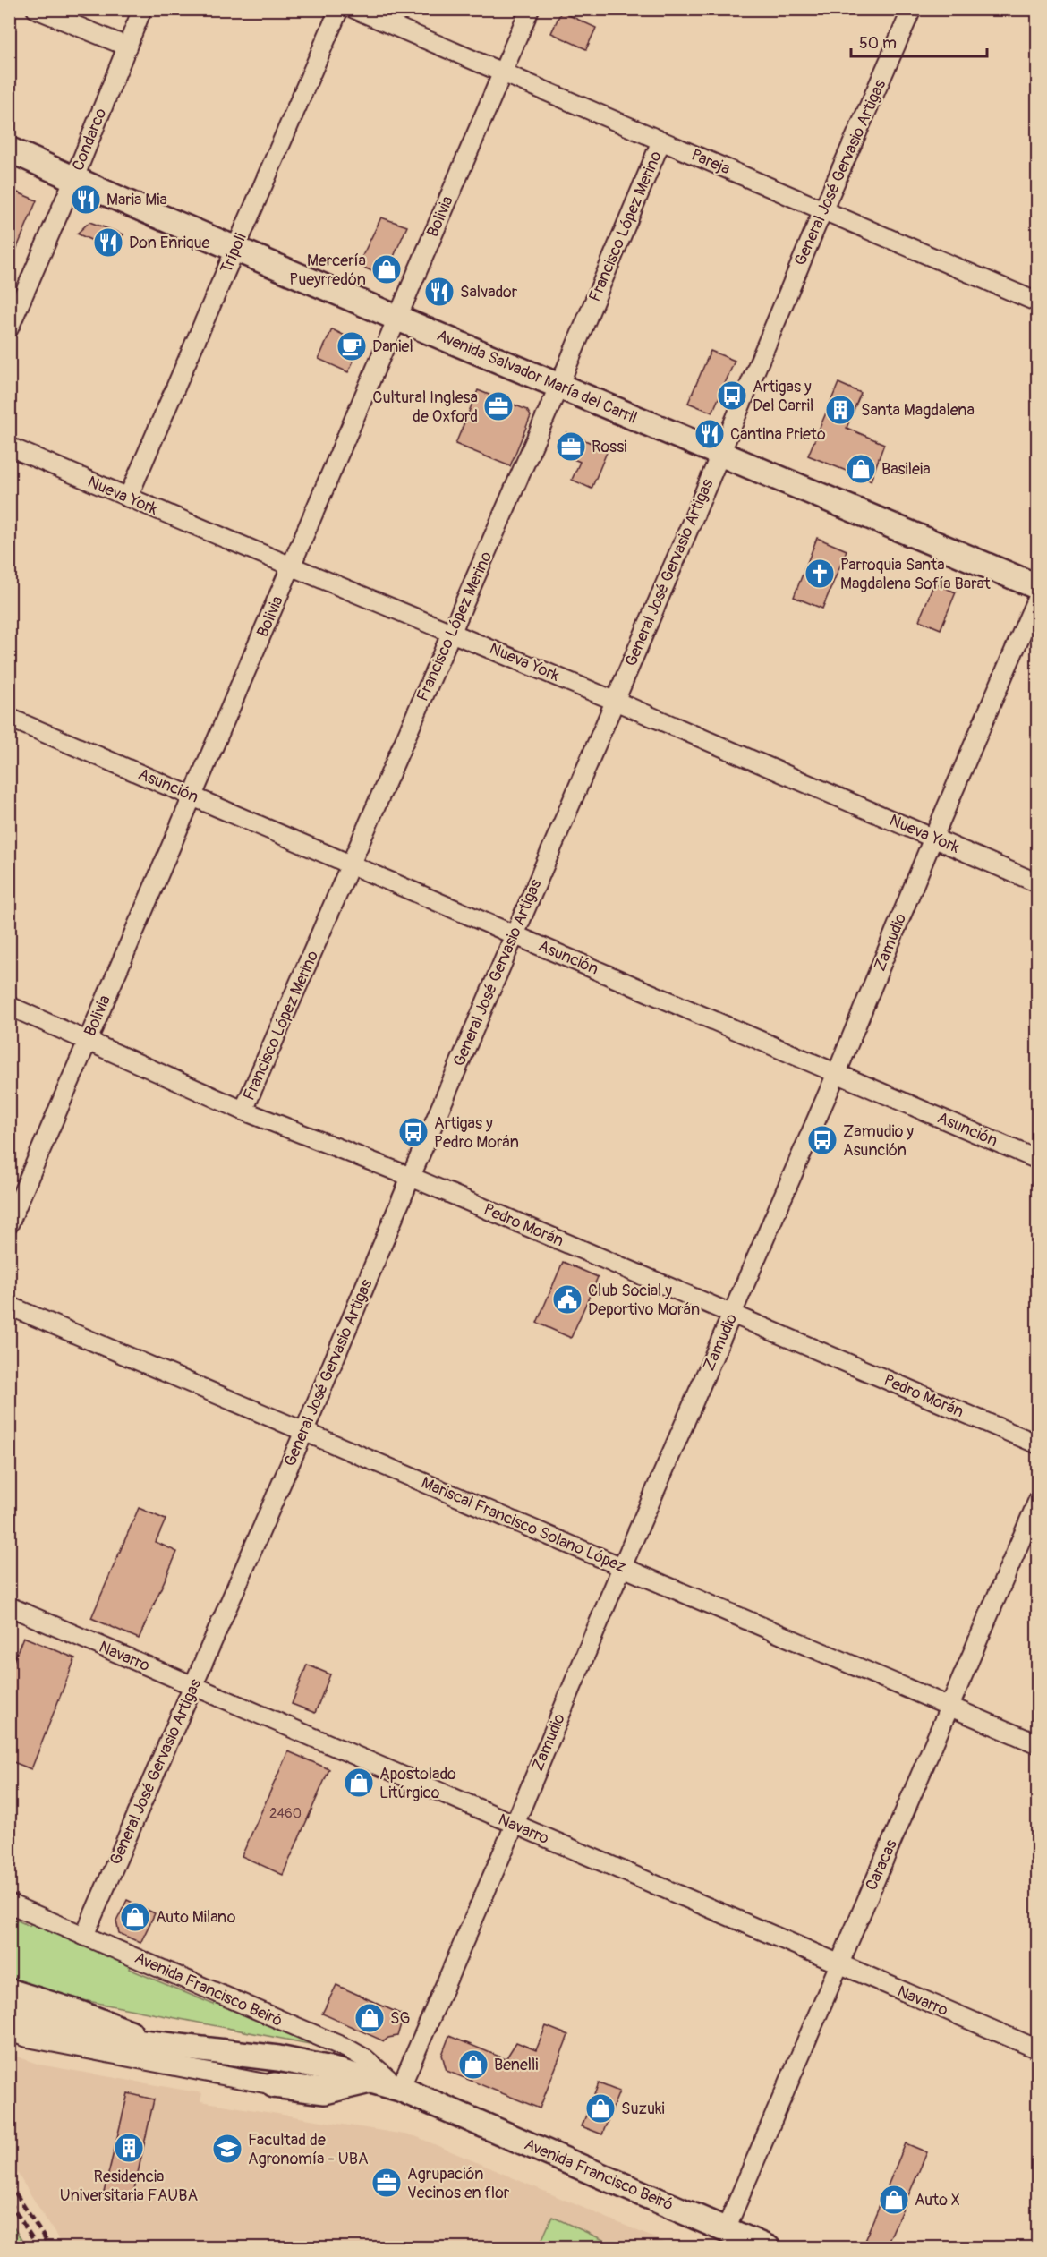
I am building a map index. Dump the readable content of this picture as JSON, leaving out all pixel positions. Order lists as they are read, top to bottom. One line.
{"streets":{"main road":["Avenida Salvador María del Carril","Avenida Francisco Beiró"],"street":["Condarco","Pareja","General José Gervasio Artigas","Bolivia","Francisco López Merino","Trípoli","Nueva York","Asunción","Zamudio","Pedro Morán","Mariscal Francisco Solano López","Navarro","Caracas"]},"crossings":[["Condarco","Avenida Salvador María del Carril"],["Pareja","General José Gervasio Artigas"],["Pareja","Bolivia"],["Pareja","Francisco López Merino"],["General José Gervasio Artigas","Avenida Salvador María del Carril"],["General José Gervasio Artigas","Nueva York"],["General José Gervasio Artigas","Asunción"],["General José Gervasio Artigas","Pedro Morán"],["General José Gervasio Artigas","Mariscal Francisco Solano López"],["General José Gervasio Artigas","Navarro"],["General José Gervasio Artigas","Avenida Francisco Beiró"],["Bolivia","Avenida Salvador María del Carril"],["Bolivia","Nueva York"],["Bolivia","Asunción"],["Bolivia","Pedro Morán"],["Francisco López Merino","Avenida Salvador María del Carril"],["Francisco López Merino","Nueva York"],["Francisco López Merino","Asunción"],["Francisco López Merino","Pedro Morán"],["Trípoli","Avenida Salvador María del Carril"],["Trípoli","Nueva York"],["Nueva York","Zamudio"],["Asunción","Zamudio"],["Zamudio","Pedro Morán"],["Zamudio","Mariscal Francisco Solano López"],["Zamudio","Navarro"],["Zamudio","Avenida Francisco Beiró"],["Mariscal Francisco Solano López","Caracas"],["Navarro","Caracas"],["Caracas","Avenida Francisco Beiró"]],"places":{"restaurant":["Maria Mia","Don Enrique","Salvador","Cantina Prieto"],"shop":["Mercería Pueyrredón","Basileia","Apostolado Litúrgico","Auto Milano","SG","Benelli","Suzuki","Auto X"],"cafe":["Daniel"],"bus stop":["Artigas y Del Carril","Artigas y Pedro Morán","Zamudio y Asunción"],"office":["Cultural Inglesa de Oxford","Rossi","Agrupación Vecinos en flor"],"building":["Santa Magdalena","Residencia Universitaria FAUBA"],"church":["Parroquia Santa Magdalena Sofía Barat"],"public building":["Club Social y Deportivo Morán"],"school or university":["Facultad de Agronomía - UBA"]},"house_numbers":["2460"],"scale_bar":"50 m"}
